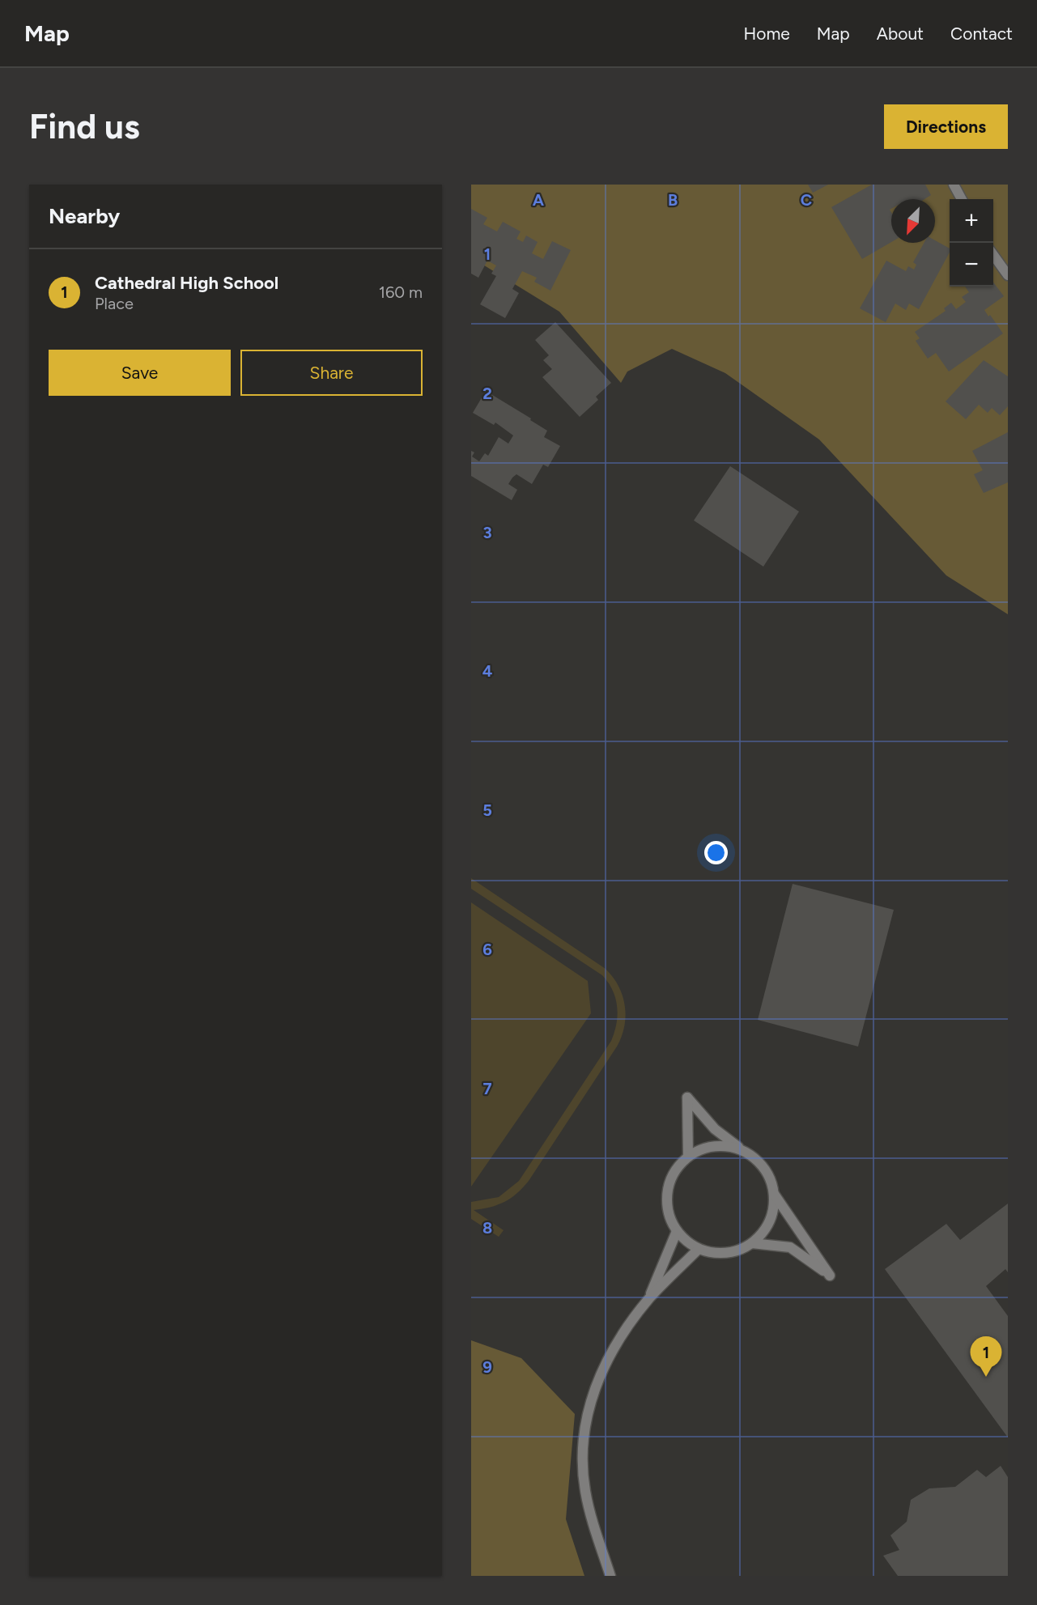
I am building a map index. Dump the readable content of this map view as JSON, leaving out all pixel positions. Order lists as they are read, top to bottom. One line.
{"north":"bottom left","page":{"header":"Map","nav":["Home","Map","About","Contact"],"buttons":["Directions",["Save","Share"]],"title":"Find us","heading":"Nearby","map_buttons":["+","−"],"list":[{"mark":"1","name":"Cathedral High School","note":"Place","value":"160 m"}],"pins":"1"},"grid":{"columns":["A","B","C"],"rows":["1","2","3","4","5","6","7","8","9"]}}
